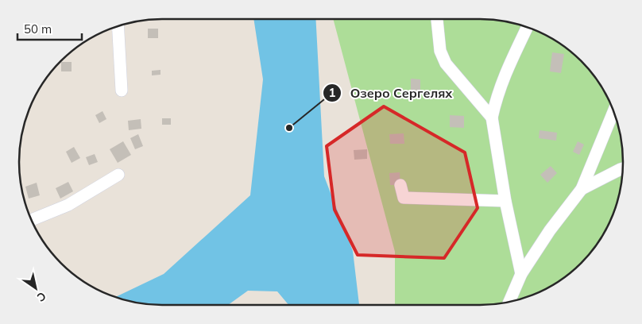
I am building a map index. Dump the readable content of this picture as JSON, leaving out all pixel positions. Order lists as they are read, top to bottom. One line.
{"places":["Озеро Сергелях"],"scale_bar":"50 m","north":"bottom right"}
